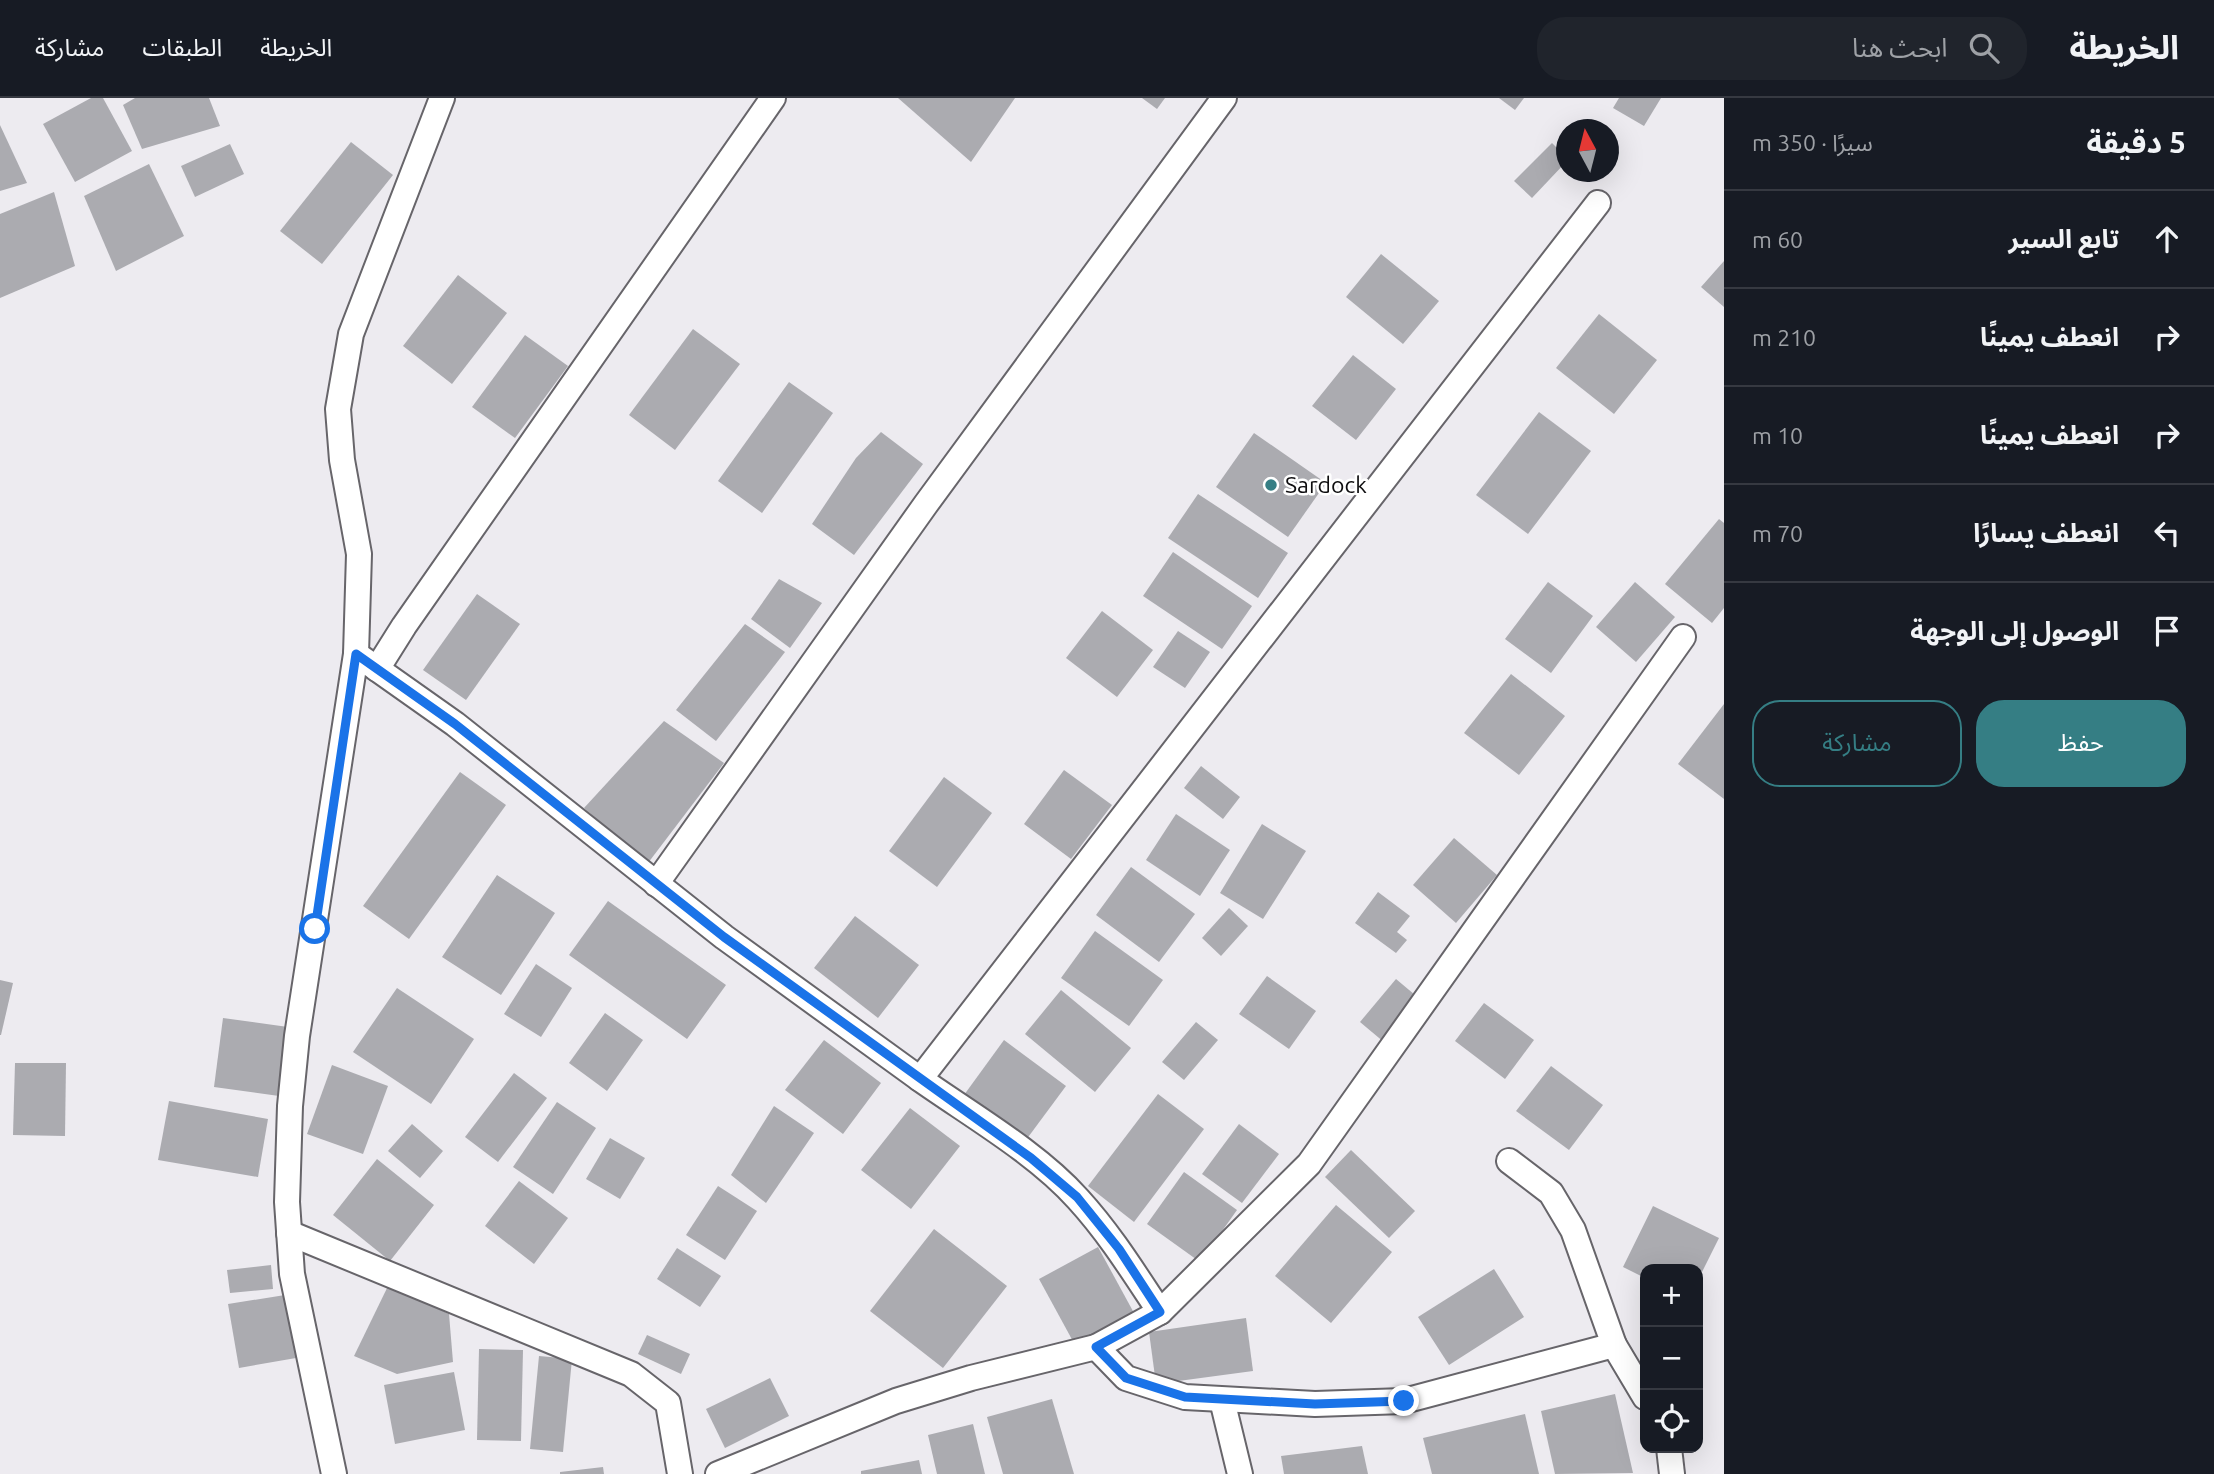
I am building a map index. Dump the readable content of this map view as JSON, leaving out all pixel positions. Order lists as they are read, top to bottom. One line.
{"places":["Sardock"],"north":"top","page":{"header":"الخريطة","search":"ابحث هنا","nav":["الخريطة","الطبقات","مشاركة"],"heading":["5 دقيقة","سيرًا · 350 m"],"list":[["تابع السير","60 m"],["انعطف يمينًا","210 m"],["انعطف يمينًا","10 m"],["انعطف يسارًا","70 m"],"الوصول إلى الوجهة"],"buttons":["حفظ","مشاركة"],"map_buttons":["+","−"]}}
